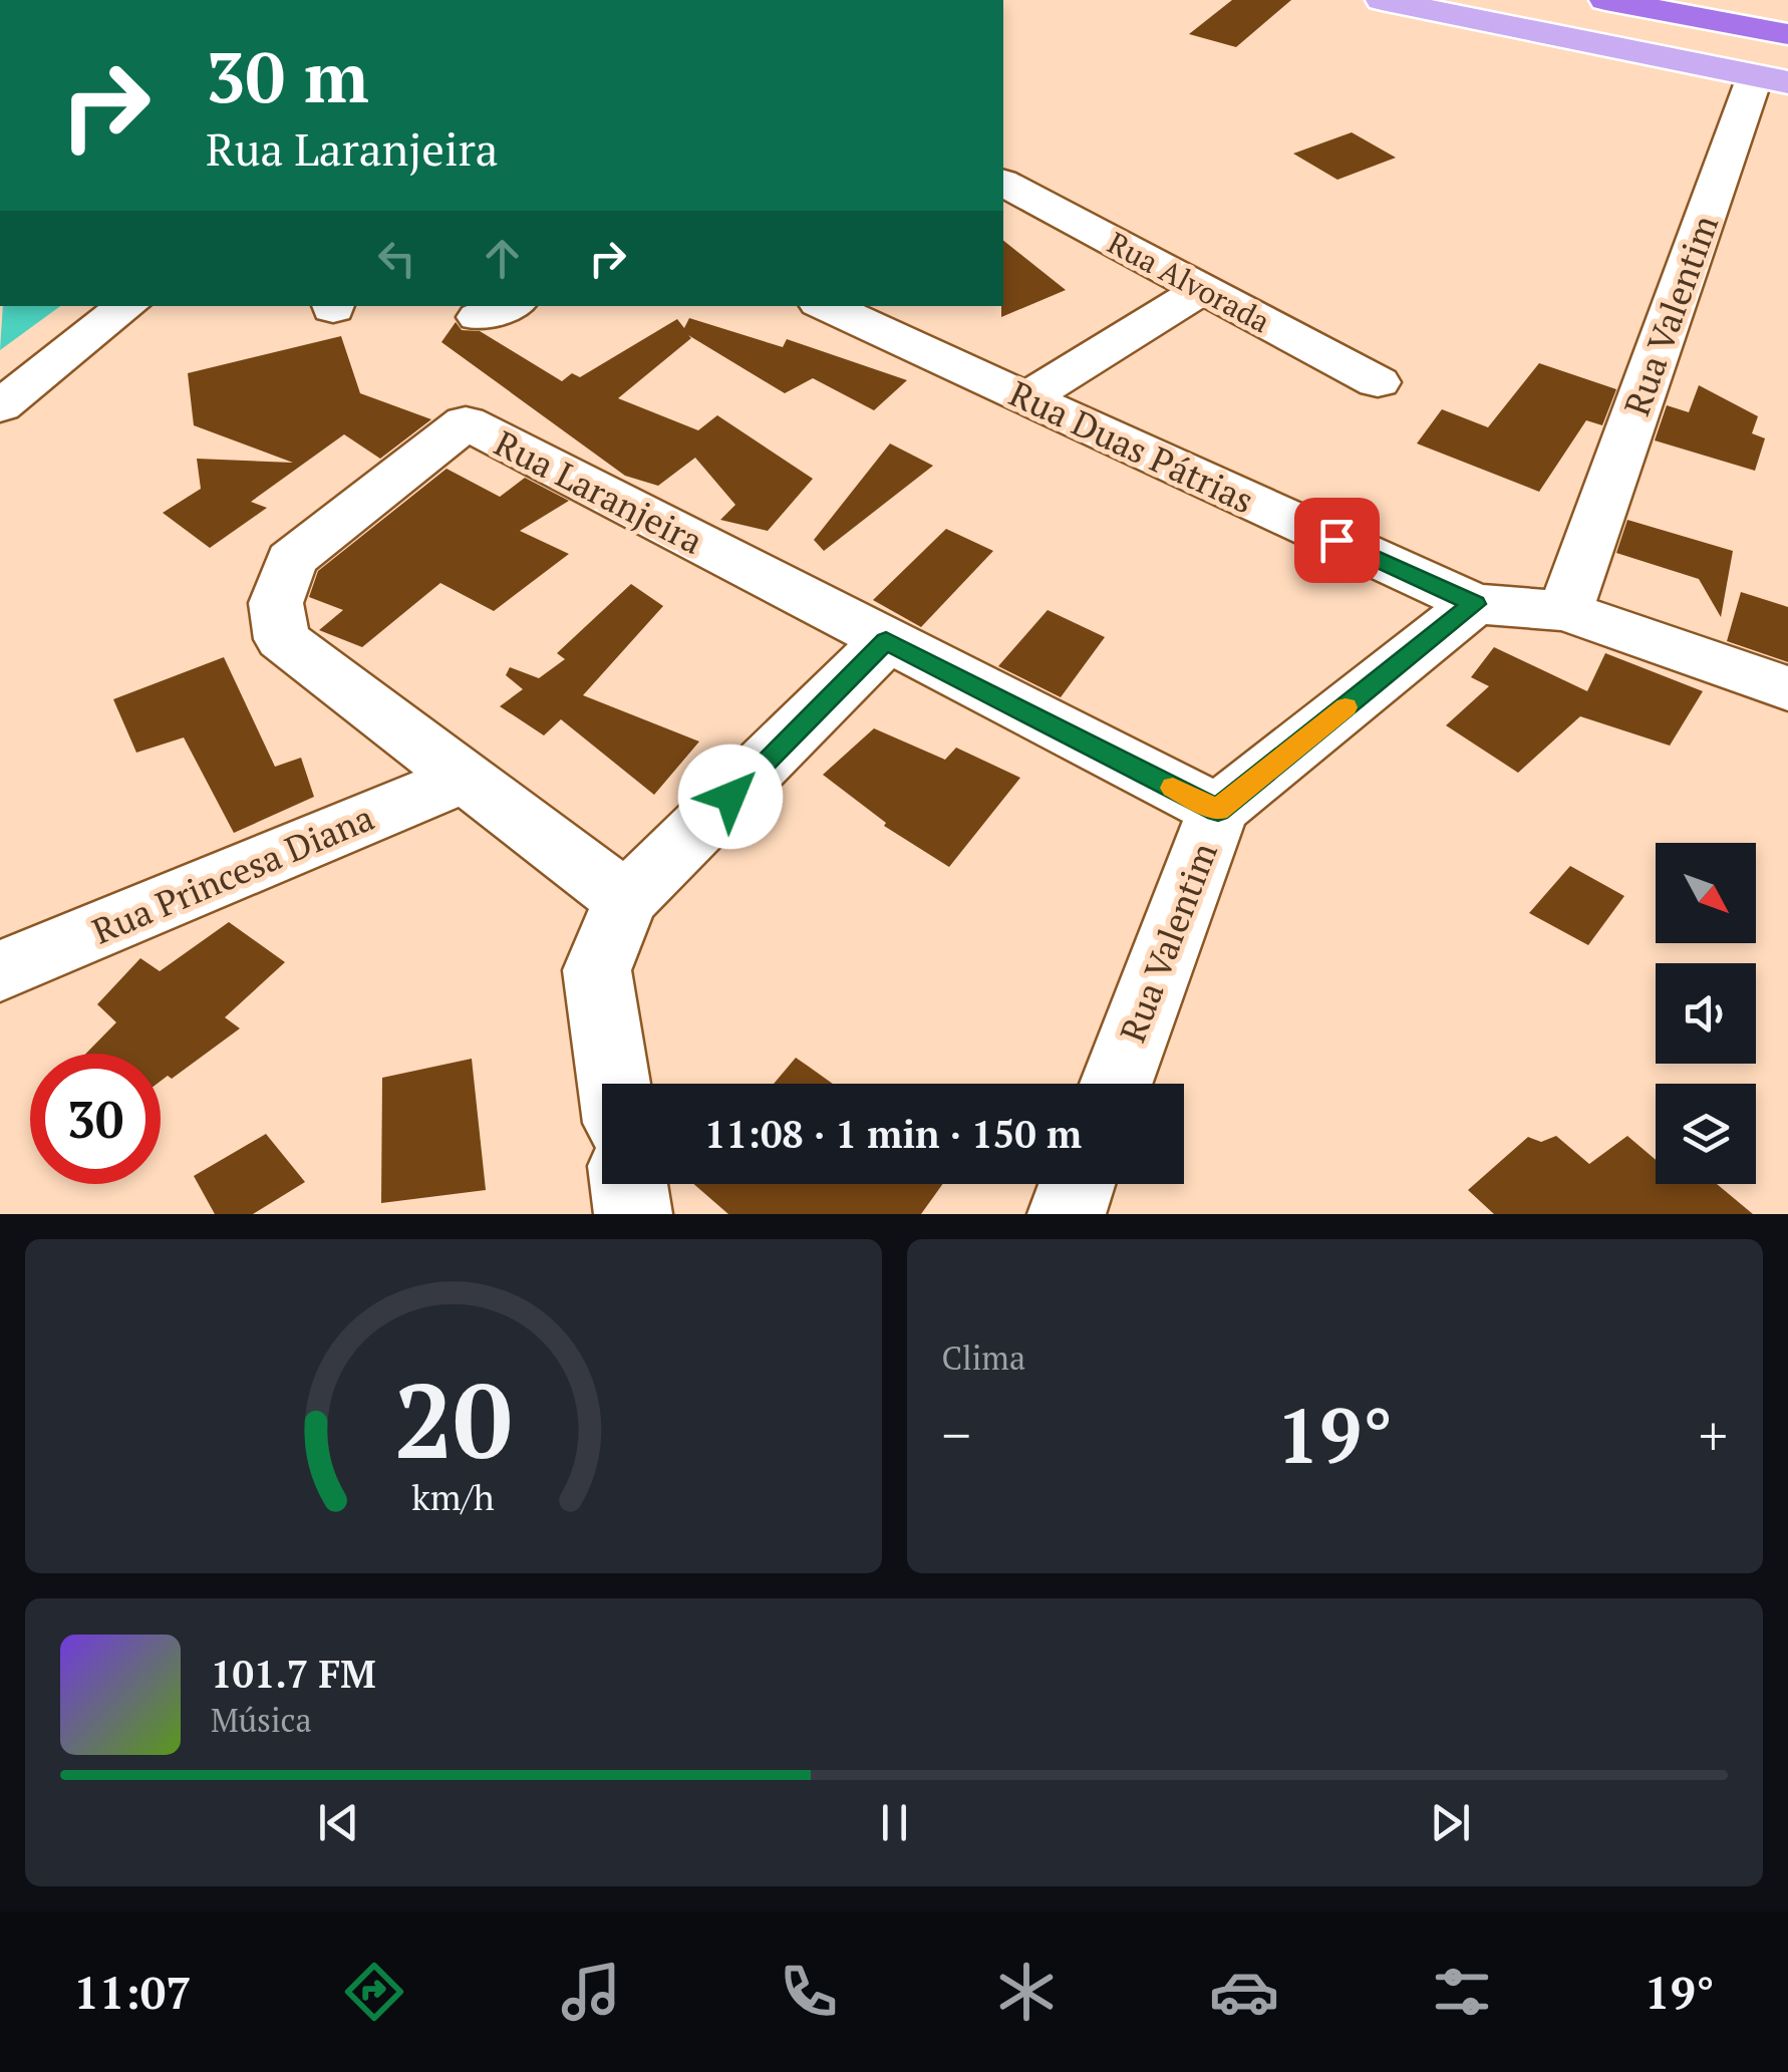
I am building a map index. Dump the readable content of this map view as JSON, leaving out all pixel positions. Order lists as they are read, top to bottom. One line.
{"streets":{"street":["Rua Alvorada","Rua Valentim","Rua Duas Pátrias","Rua Laranjeira","Rua Princesa Diana"]},"crossings":[["Rua Valentim","Rua Duas Pátrias"],["Rua Valentim","Rua Laranjeira"],["Rua Laranjeira","Rua Princesa Diana"]],"north":"bottom right","page":{"turn":["30 m","Rua Laranjeira"],"limit":"30","trip":"11:08 · 1 min · 150 m","tile":"Clima","heat":["−","19°","+"],"song":["101.7 FM","Música"],"tabs":["11:07","19°"],"gauge":["20","km/h"]}}
